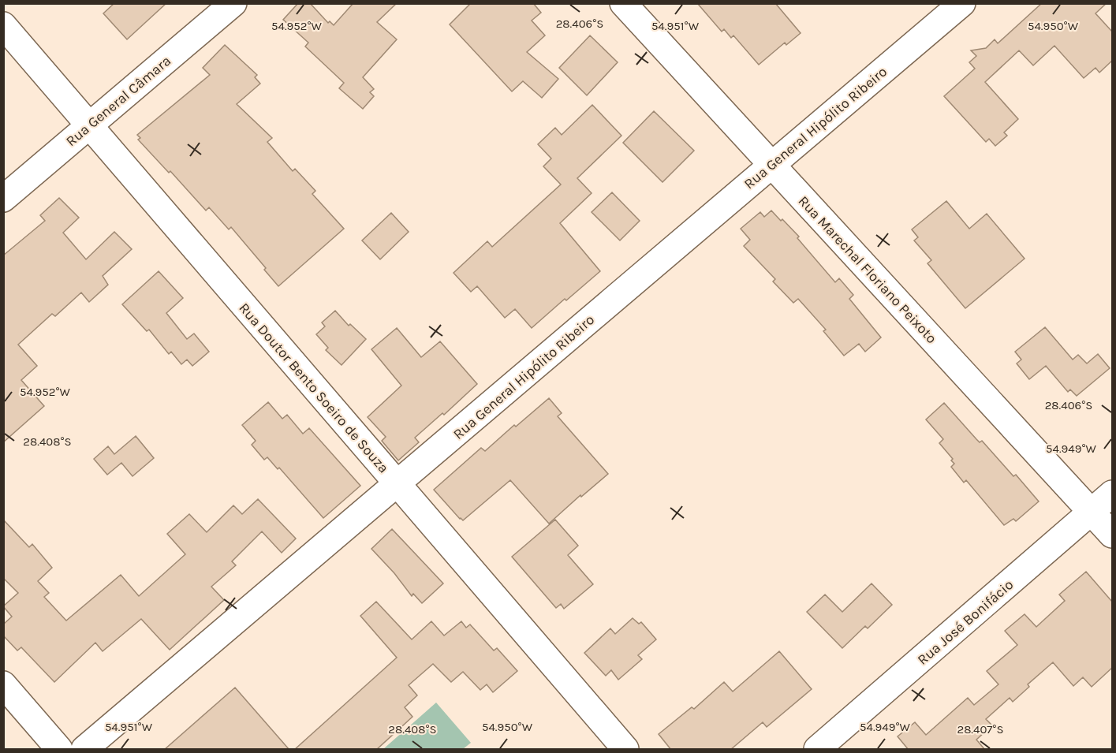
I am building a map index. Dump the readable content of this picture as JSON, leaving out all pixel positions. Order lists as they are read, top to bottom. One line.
{"streets":{"street":["Rua General Câmara","Rua General Hipólito Ribeiro","Rua Marechal Floriano Peixoto","Rua Doutor Bento Soeiro de Souza","Rua José Bonifácio"]},"crossings":[["Rua General Câmara","Rua Doutor Bento Soeiro de Souza"],["Rua General Hipólito Ribeiro","Rua Marechal Floriano Peixoto"],["Rua General Hipólito Ribeiro","Rua Doutor Bento Soeiro de Souza"],["Rua Marechal Floriano Peixoto","Rua José Bonifácio"]],"coordinates":["28.406°S","54.952°W","54.951°W","54.950°W","28.408°S","54.949°W","28.407°S"]}
